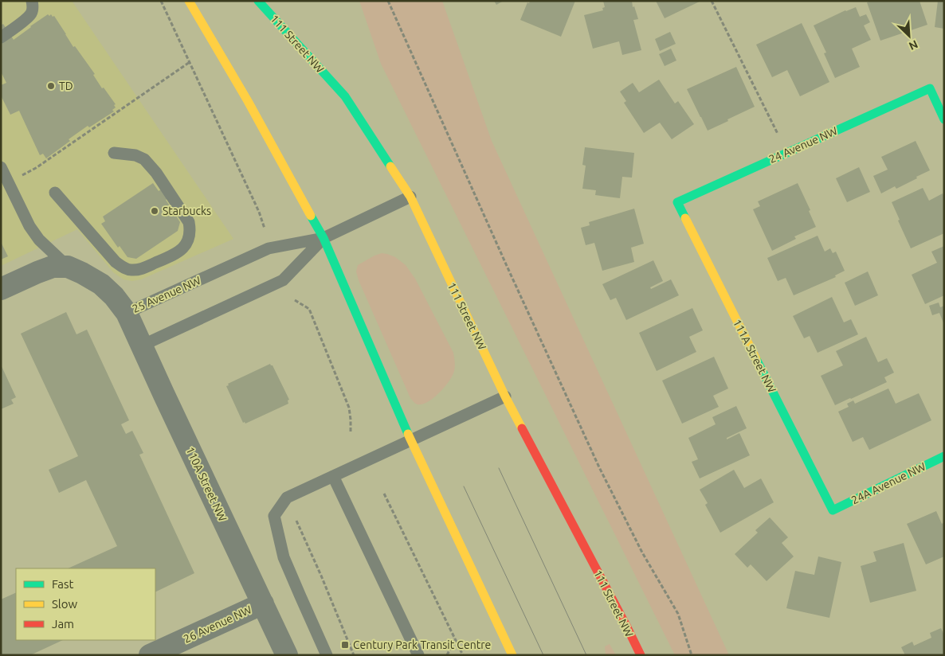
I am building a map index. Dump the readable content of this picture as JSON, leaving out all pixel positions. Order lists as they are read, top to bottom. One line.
{"streets":{"main road":["111 Street NW","24 Avenue NW","111A Street NW","24A Avenue NW"],"street":["25 Avenue NW","110A Street NW","26 Avenue NW"]},"crossings":[["111 Street NW","25 Avenue NW"],["24 Avenue NW","111A Street NW"],["25 Avenue NW","110A Street NW"],["111A Street NW","24A Avenue NW"],["110A Street NW","26 Avenue NW"]],"places":{"other":["TD","Starbucks"],"transit":["Century Park Transit Centre"]},"legend":["Fast","Slow","Jam"],"north":"bottom right"}
